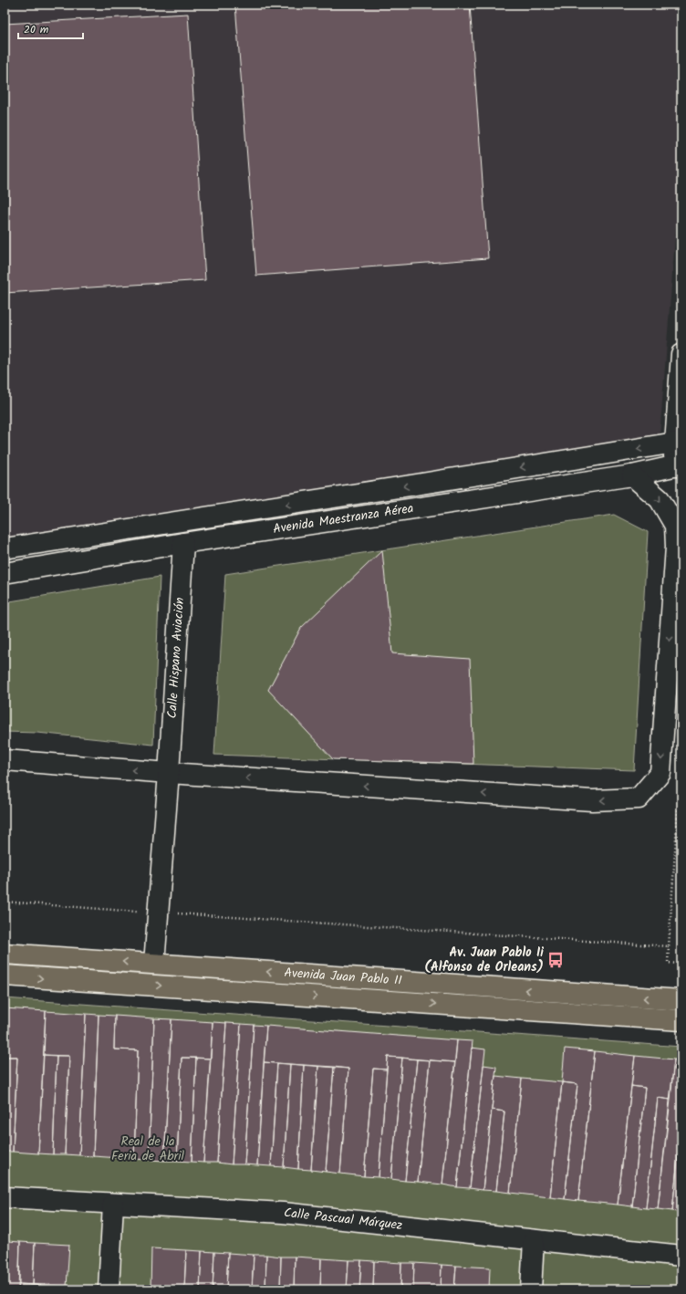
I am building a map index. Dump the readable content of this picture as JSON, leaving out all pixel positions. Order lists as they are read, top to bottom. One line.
{"streets":{"main road":["Avenida Juan Pablo II"],"street":["Avenida Maestranza Aérea","Calle Hispano Aviación","Calle Pascual Márquez"]},"crossings":[["Avenida Maestranza Aérea","Calle Hispano Aviación"],["Calle Hispano Aviación","Avenida Juan Pablo II"]],"parks":["Real de la Feria de Abril"],"places":{"bus stop":["Av. Juan Pablo Ii (Alfonso de Orleans)"]},"scale_bar":"20 m"}
